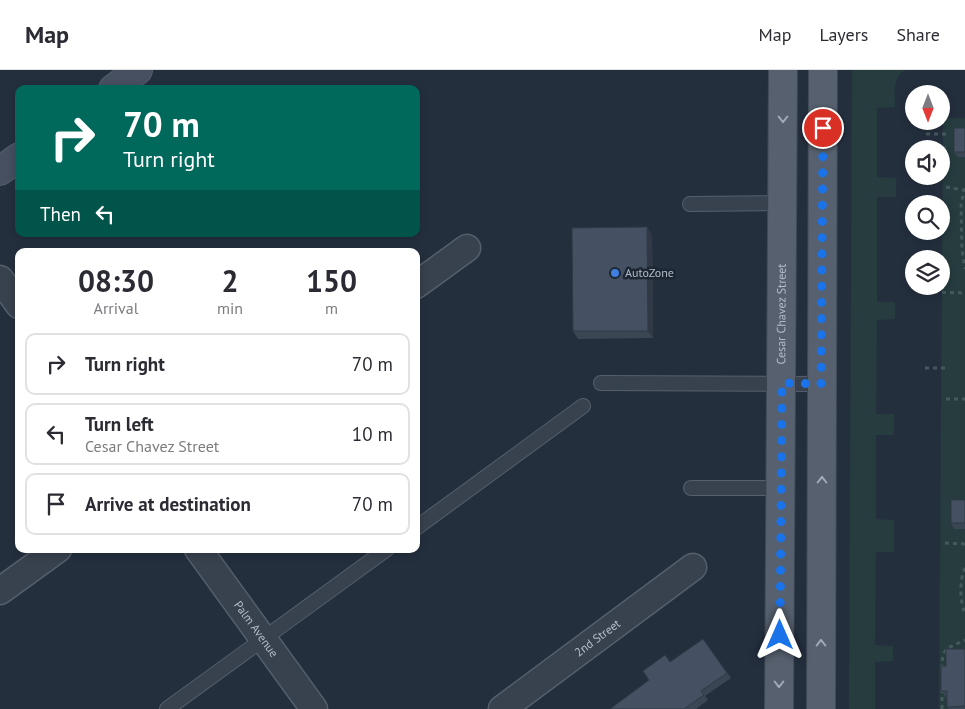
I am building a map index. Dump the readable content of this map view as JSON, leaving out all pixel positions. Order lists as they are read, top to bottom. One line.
{"streets":{"main road":["Cesar Chavez Street"],"street":["Palm Avenue","2nd Street"]},"places":["AutoZone"],"north":"bottom","page":{"header":"Map","nav":["Map","Layers","Share"],"turn":["70 m","Turn right"],"then":"Then","eta":["08:30","Arrival","2","min","150","m"],"list":[{"name":"Turn right","value":"70 m"},{"name":"Turn left","note":"Cesar Chavez Street","value":"10 m"},{"name":"Arrive at destination","value":"70 m"}]}}
